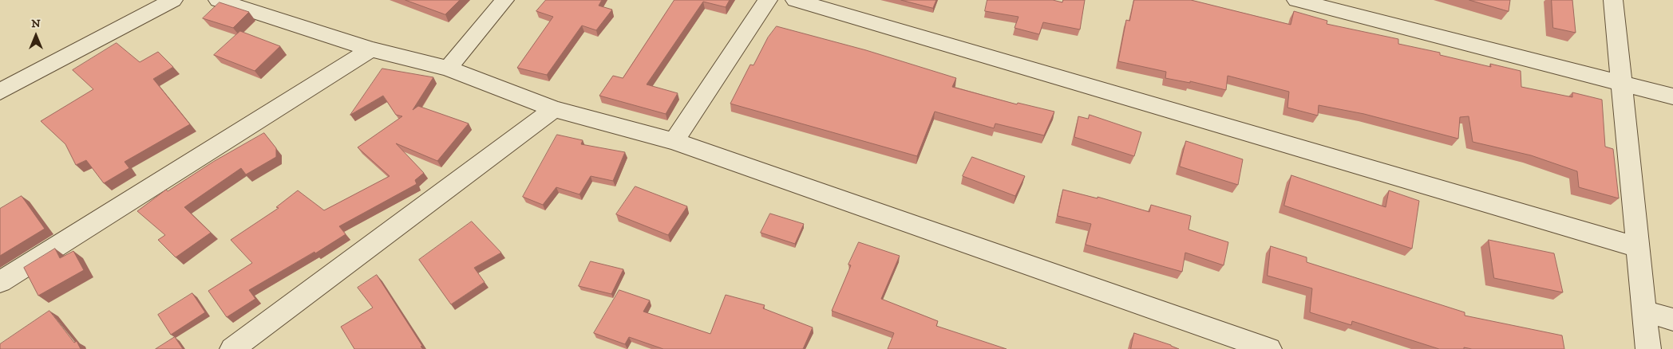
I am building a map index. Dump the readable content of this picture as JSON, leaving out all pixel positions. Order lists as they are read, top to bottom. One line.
{"north":"top"}
